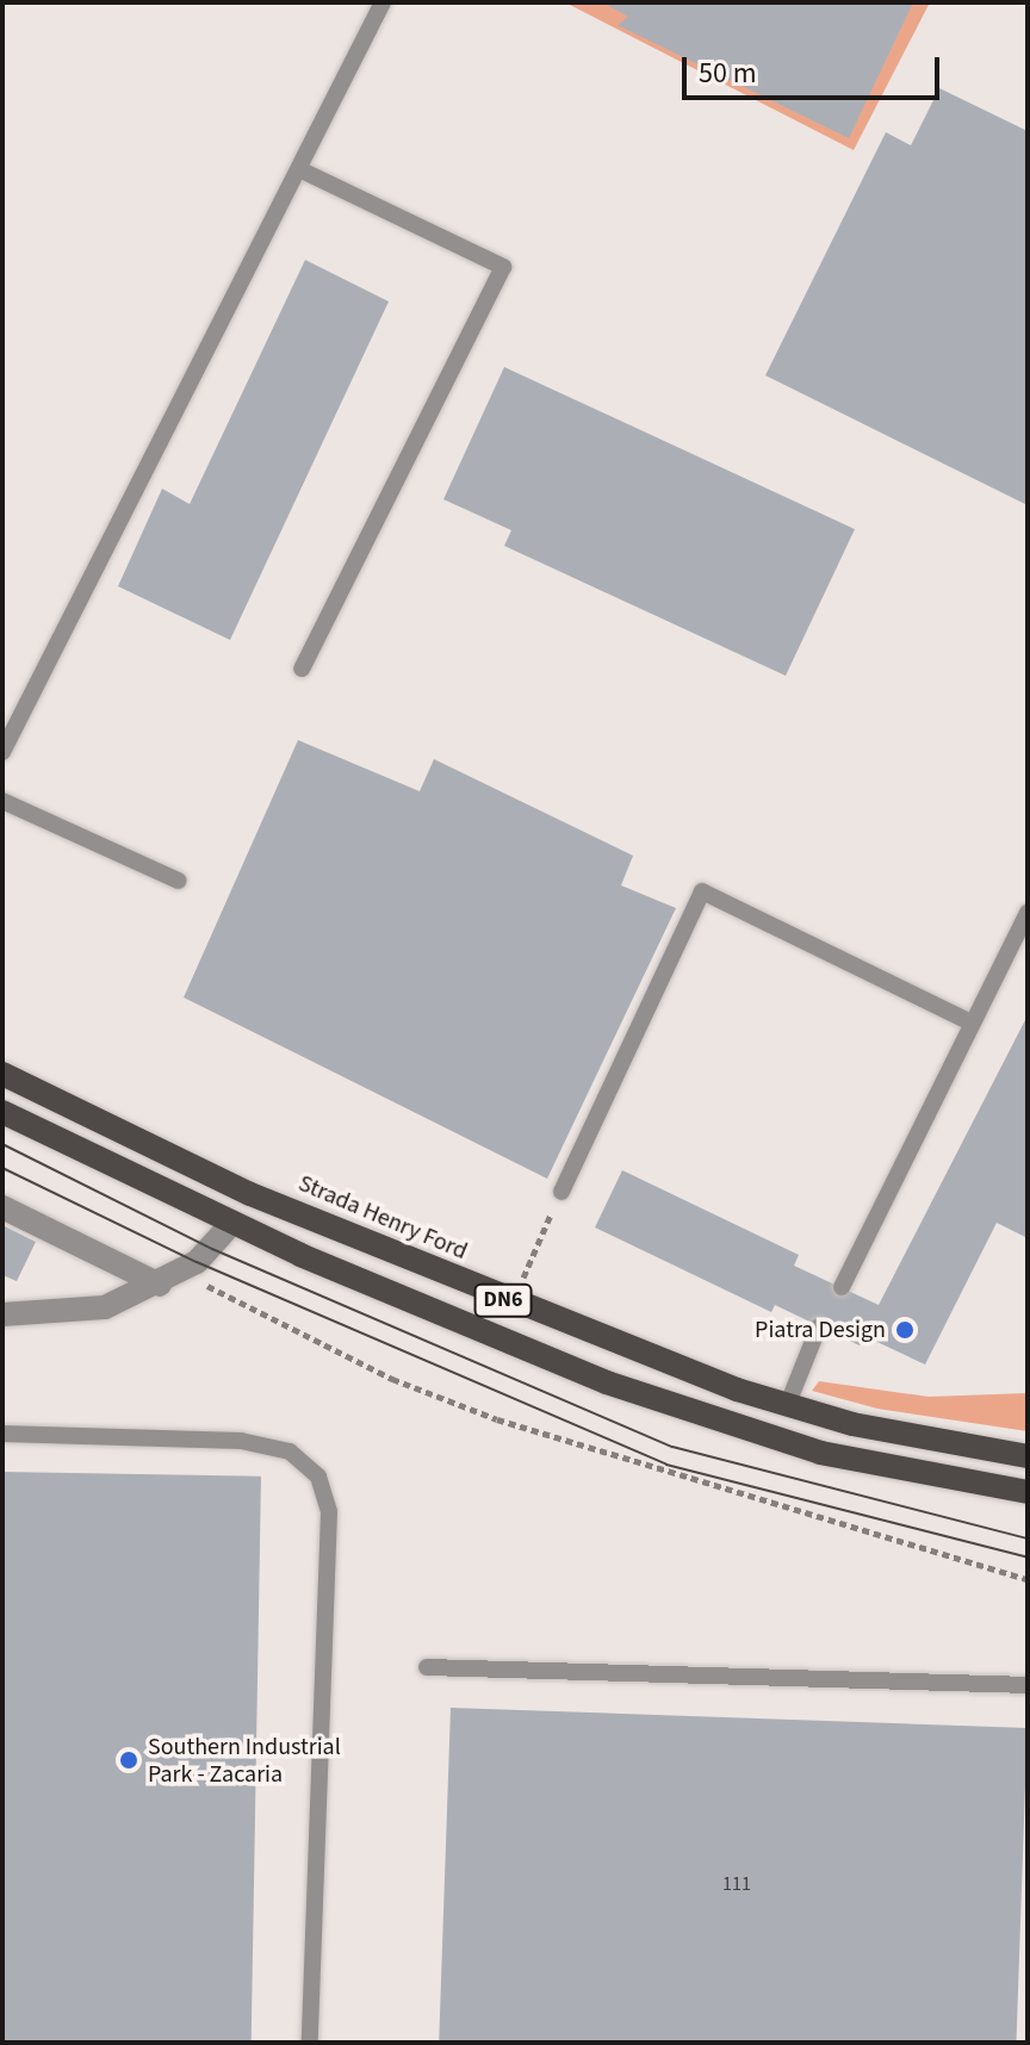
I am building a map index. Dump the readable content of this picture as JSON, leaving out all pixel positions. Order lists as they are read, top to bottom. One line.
{"streets":{"main road":["Strada Henry Ford","DN6"]},"places":["Piatra Design","Southern Industrial Park - Zacaria"],"house_numbers":["111"],"scale_bar":"50 m"}
